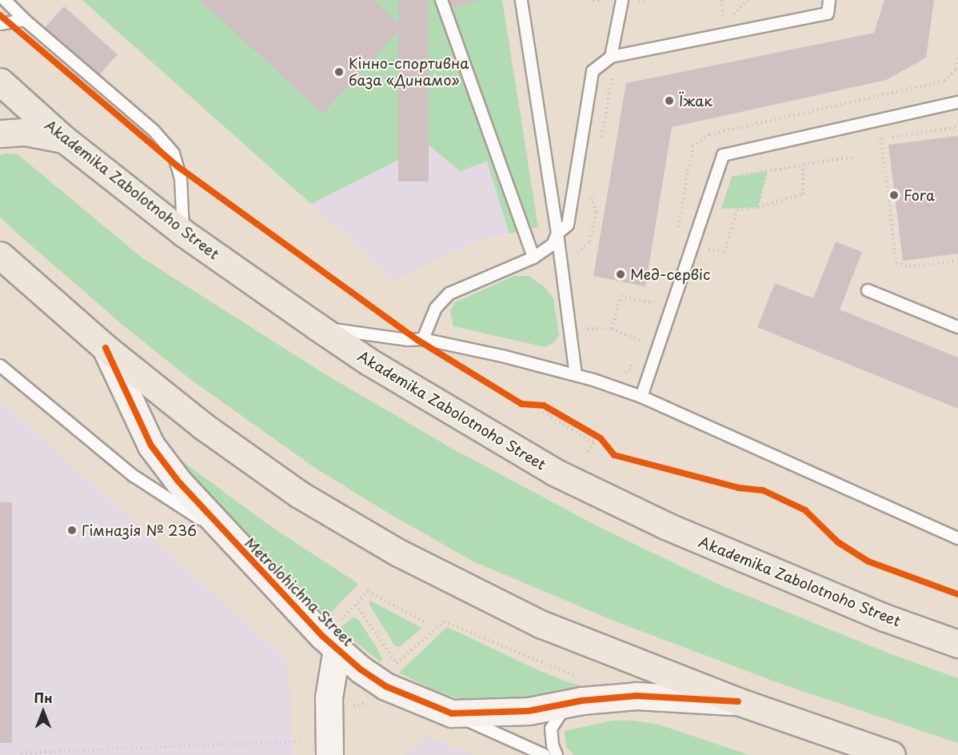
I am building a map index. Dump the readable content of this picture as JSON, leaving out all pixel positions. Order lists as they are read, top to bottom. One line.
{"streets":{"highway":["Akademika Zabolotnoho Street"],"street":["Metrolohichna Street"]},"places":["Кінно-спортивна база «Динамо»","Їжак","Fora","Мед-сервіс","Гімназія № 236"],"north":"top"}
